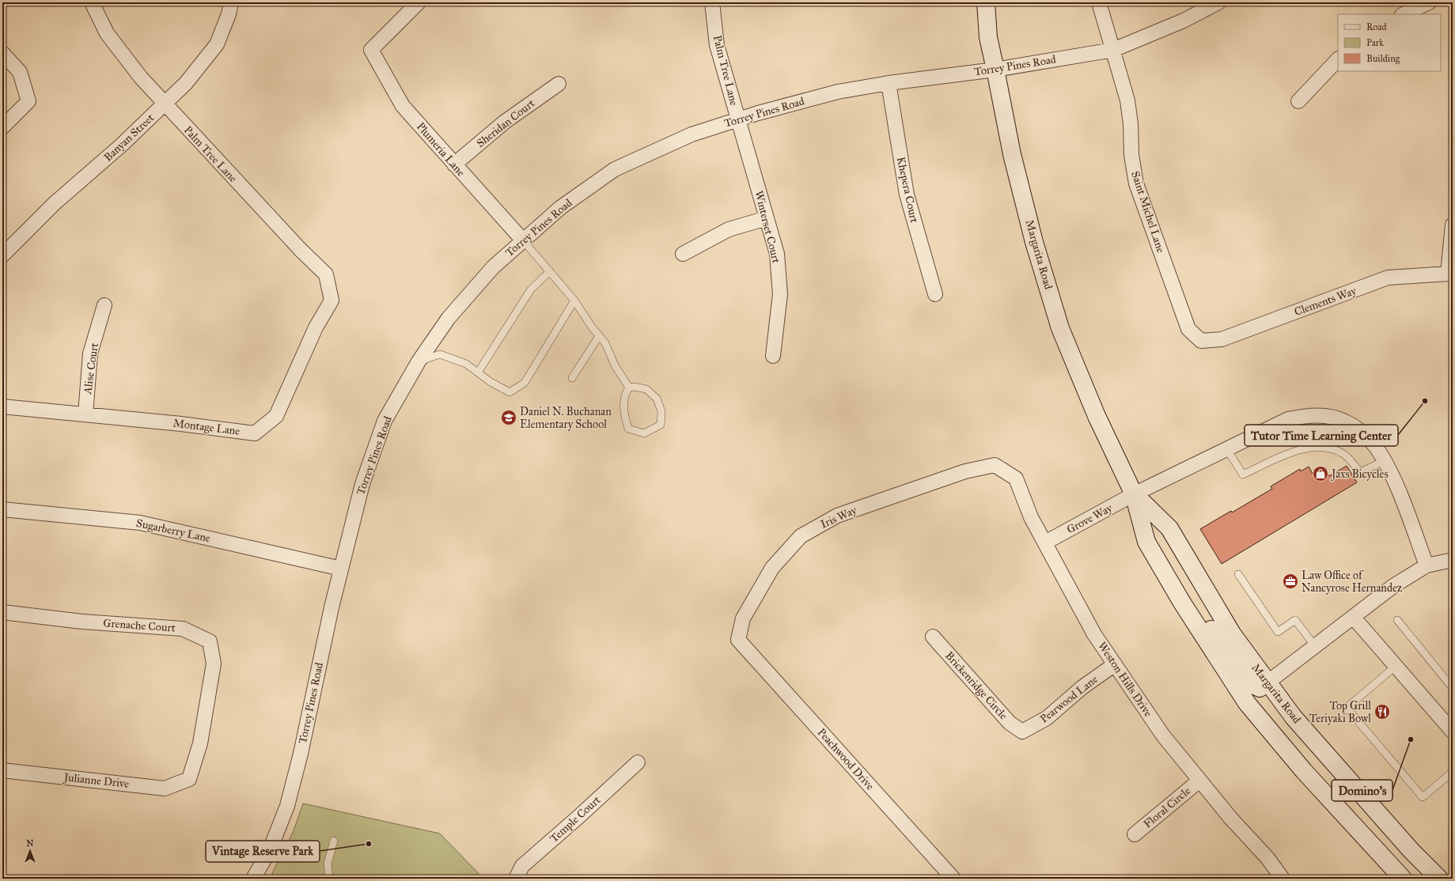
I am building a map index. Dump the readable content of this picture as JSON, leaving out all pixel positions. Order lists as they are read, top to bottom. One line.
{"streets":{"main road":["Margarita Road"],"street":["Torrey Pines Road","Palm Tree Lane","Sheridan Court","Banyan Street","Plumeria Lane","Khepera Court","Saint Michel Lane","Winterset Court","Clements Way","Alise Court","Montage Lane","Iris Way","Grove Way","Sugarberry Lane","Grenache Court","Weston Hills Drive","Brickenridge Circle","Pearwood Lane","Peachwood Drive","Julianne Drive","Floral Circle","Temple Court"]},"crossings":[["Torrey Pines Road","Palm Tree Lane"],["Torrey Pines Road","Plumeria Lane"],["Torrey Pines Road","Khepera Court"],["Torrey Pines Road","Saint Michel Lane"],["Torrey Pines Road","Winterset Court"],["Torrey Pines Road","Margarita Road"],["Torrey Pines Road","Sugarberry Lane"],["Palm Tree Lane","Banyan Street"],["Palm Tree Lane","Winterset Court"],["Palm Tree Lane","Montage Lane"],["Sheridan Court","Plumeria Lane"],["Saint Michel Lane","Clements Way"],["Margarita Road","Grove Way"],["Alise Court","Montage Lane"],["Iris Way","Weston Hills Drive"],["Iris Way","Peachwood Drive"],["Grove Way","Weston Hills Drive"],["Grenache Court","Julianne Drive"],["Weston Hills Drive","Pearwood Lane"],["Weston Hills Drive","Floral Circle"],["Brickenridge Circle","Pearwood Lane"]],"places":{"other":["Tutor Time Learning Center","Domino's","Vintage Reserve Park"],"school or university":["Daniel N. Buchanan Elementary School"],"shop":["Jaxs Bicycles"],"office":["Law Office of Nancyrose Hernandez"],"restaurant":["Top Grill Teriyaki Bowl"]},"legend":["Road","Park","Building"],"north":"top"}
